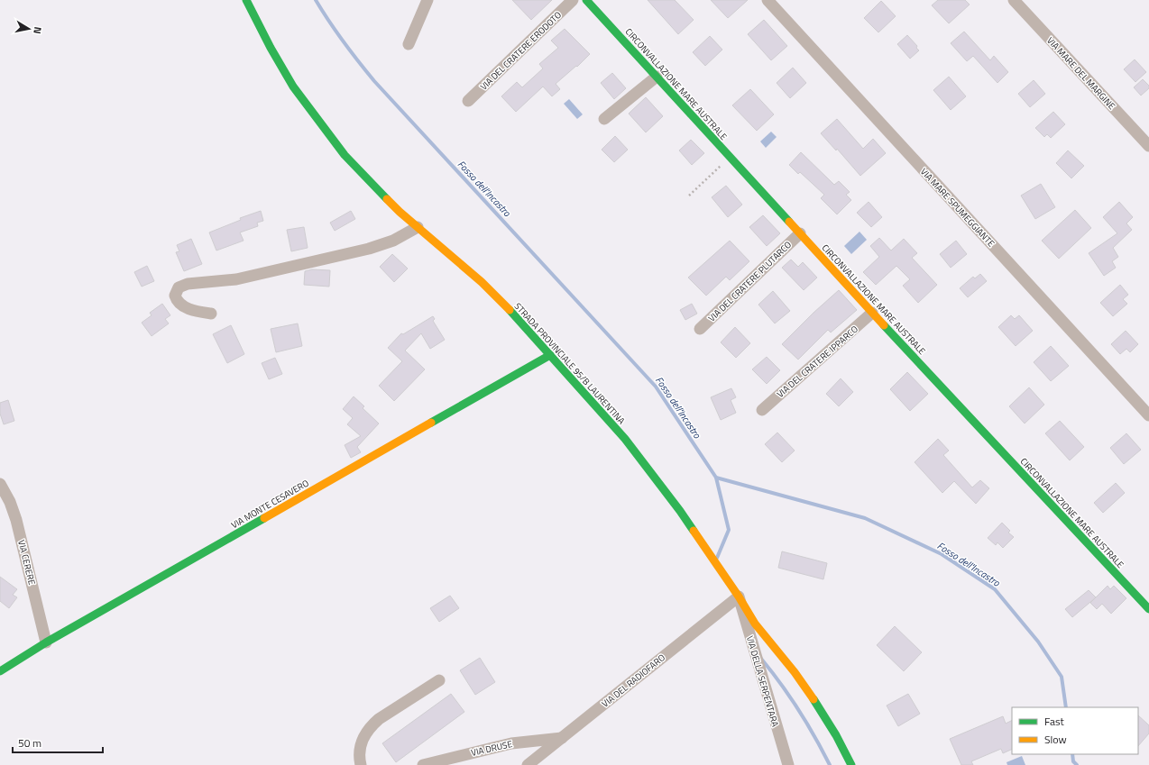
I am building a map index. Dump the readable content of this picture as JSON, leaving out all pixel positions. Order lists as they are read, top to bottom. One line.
{"streets":{"street":["VIA DEL CRATERE ERODOTO","VIA MARE DEL MARGINE","CIRCONVALLAZIONE MARE AUSTRALE","VIA MARE SPUMEGGIANTE","VIA DEL CRATERE PLUTARCO","VIA DEL CRATERE IPPARCO","STRADA PROVINCIALE 95/B LAURENTINA","VIA MONTE CESAVERO","VIA CERERE","VIA DEL RADIOFARO","VIA DELLA SERPENTARA","VIA DRUSE"]},"crossings":[["CIRCONVALLAZIONE MARE AUSTRALE","VIA DEL CRATERE PLUTARCO"],["CIRCONVALLAZIONE MARE AUSTRALE","VIA DEL CRATERE IPPARCO"],["STRADA PROVINCIALE 95/B LAURENTINA","VIA MONTE CESAVERO"],["STRADA PROVINCIALE 95/B LAURENTINA","VIA DEL RADIOFARO"],["STRADA PROVINCIALE 95/B LAURENTINA","VIA DELLA SERPENTARA"],["VIA MONTE CESAVERO","VIA CERERE"],["VIA DEL RADIOFARO","VIA DELLA SERPENTARA"],["VIA DEL RADIOFARO","VIA DRUSE"]],"water":["Fosso dell'Incastro"],"legend":["Fast","Slow"],"scale_bar":"50 m","north":"right"}
